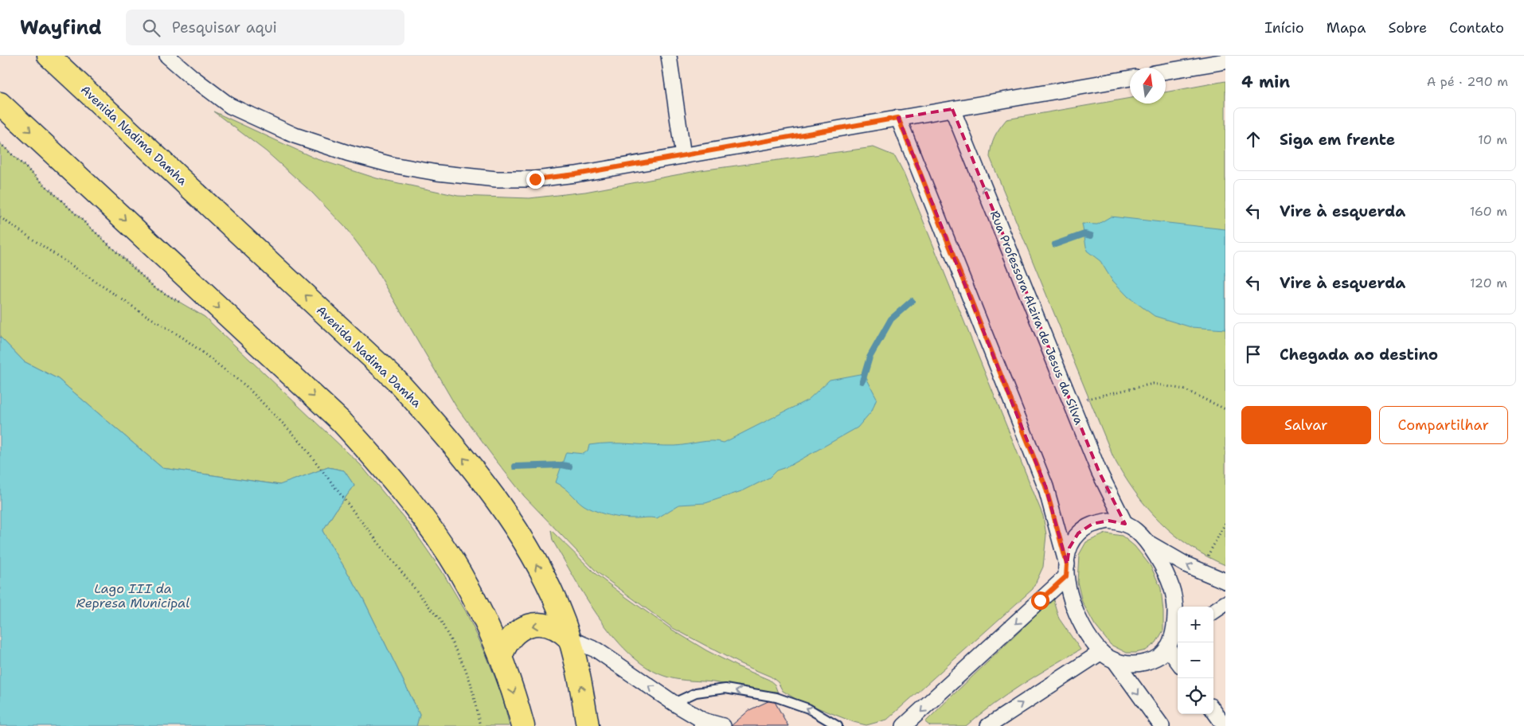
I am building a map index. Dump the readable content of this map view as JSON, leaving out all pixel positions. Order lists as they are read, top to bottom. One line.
{"streets":{"main road":["Avenida Nadima Damha"],"street":["Rua Professora Alzira de Jesus da Silva"]},"water":["Lago III da Represa Municipal"],"north":"top","page":{"header":"Wayfind","search":"Pesquisar aqui","nav":["Início","Mapa","Sobre","Contato"],"heading":["4 min","A pé · 290 m"],"list":[["Siga em frente","10 m"],["Vire à esquerda","160 m"],["Vire à esquerda","120 m"],"Chegada ao destino"],"buttons":["Salvar","Compartilhar"],"map_buttons":["+","−"]}}
